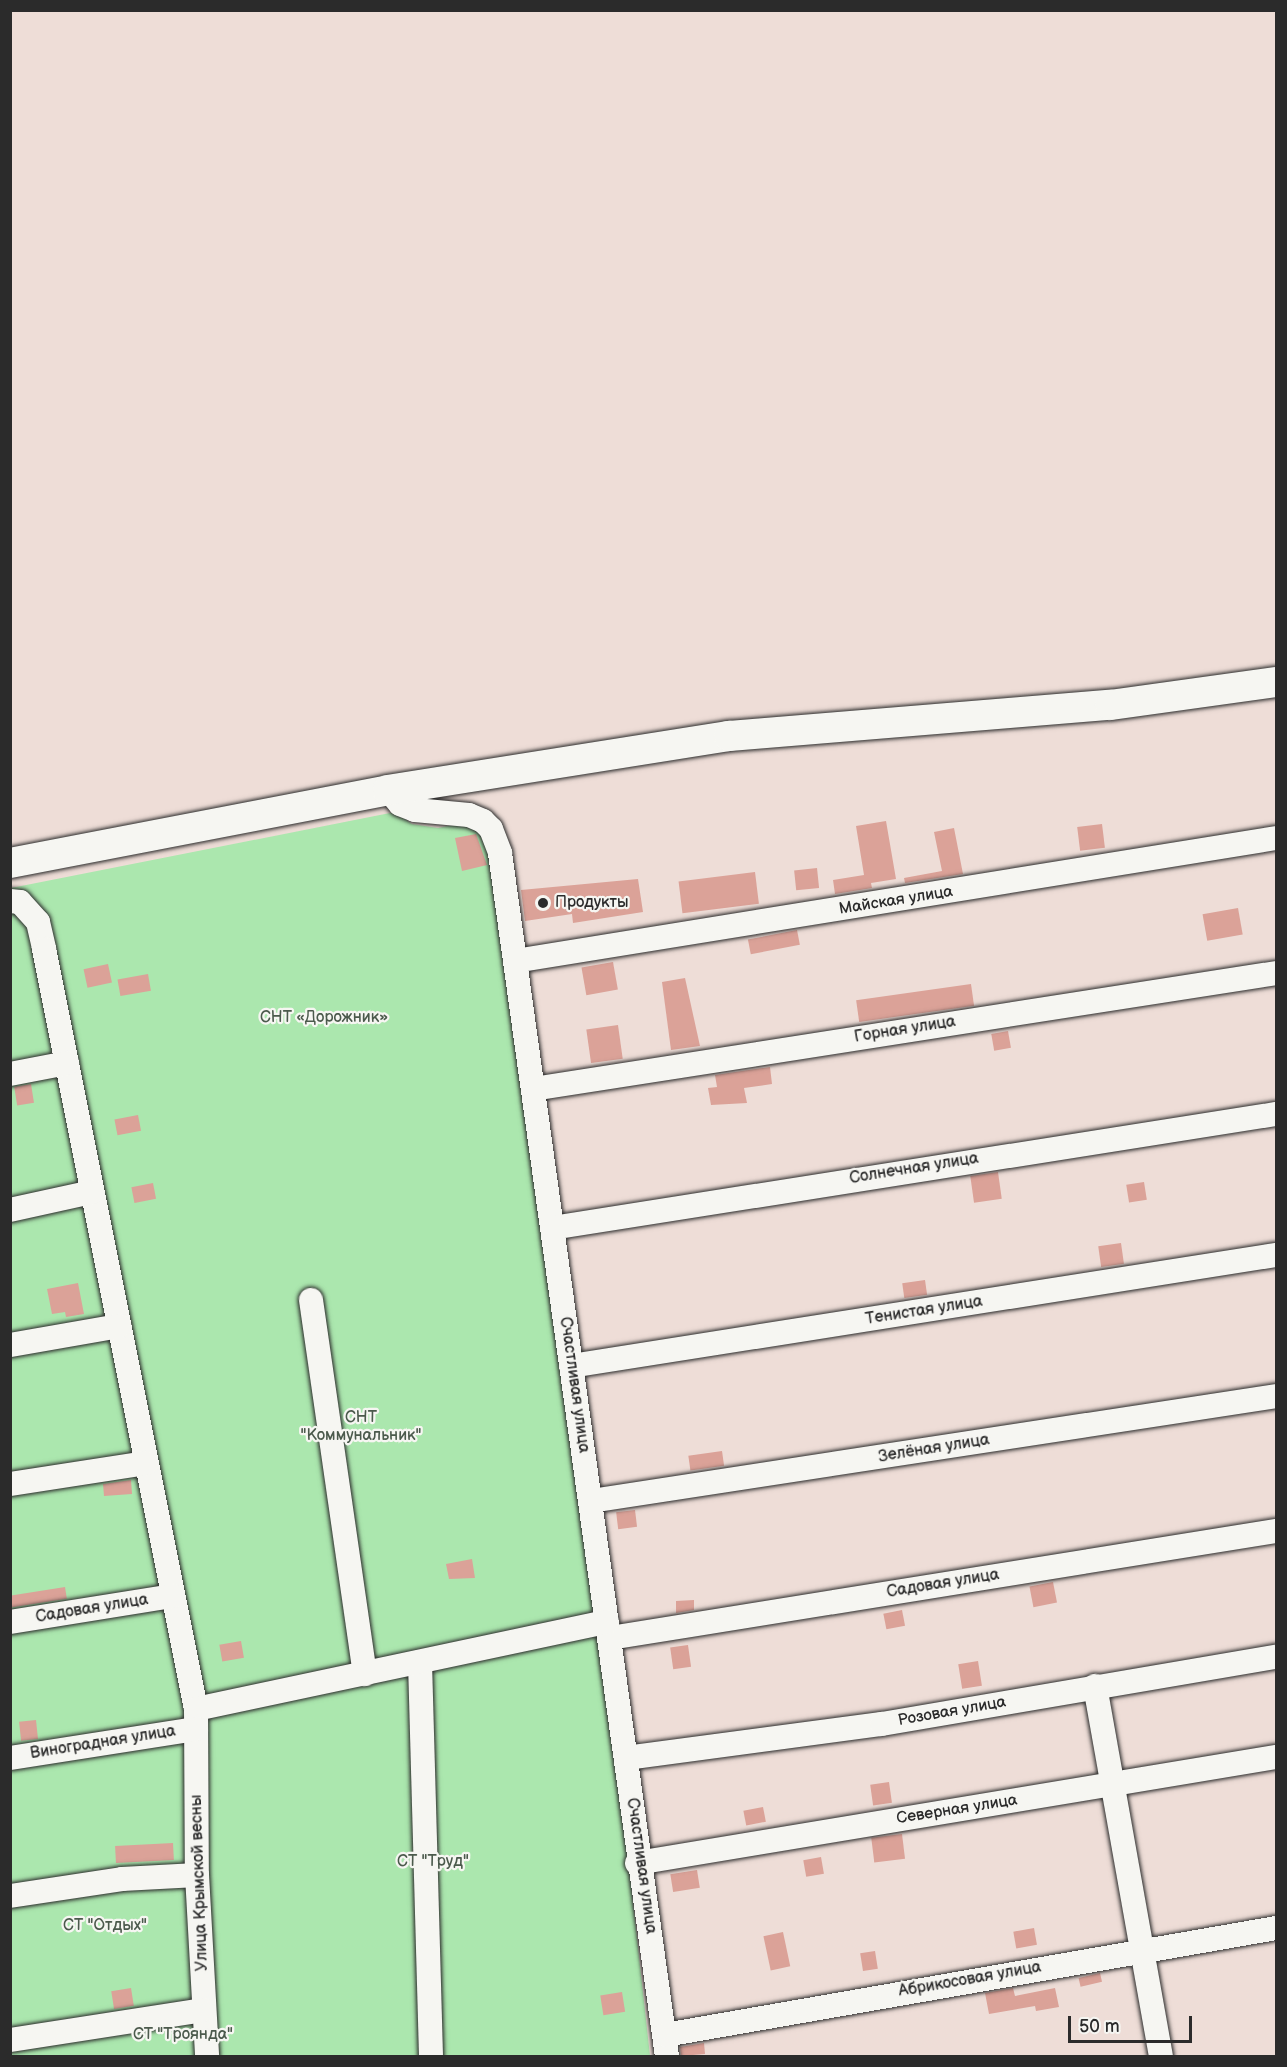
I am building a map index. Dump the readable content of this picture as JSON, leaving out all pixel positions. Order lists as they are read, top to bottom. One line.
{"streets":{"street":["Майская улица","Горная улица","Солнечная улица","Тенистая улица","Счастливая улица","Зелёная улица","Садовая улица","Розовая улица","Виноградная улица","Северная улица","Улица Крымской весны","Абрикосовая улица"]},"crossings":[["Майская улица","Счастливая улица"],["Горная улица","Счастливая улица"],["Солнечная улица","Счастливая улица"],["Тенистая улица","Счастливая улица"],["Счастливая улица","Зелёная улица"],["Счастливая улица","Садовая улица"],["Счастливая улица","Розовая улица"],["Счастливая улица","Северная улица"],["Счастливая улица","Абрикосовая улица"],["Садовая улица","Виноградная улица"],["Садовая улица","Улица Крымской весны"],["Виноградная улица","Улица Крымской весны"]],"parks":["СНТ «Дорожник»","СНТ \"Коммунальник\"","СТ \"Труд\"","СТ \"Отдых\"","СТ \"Троянда\""],"places":["Продукты"],"scale_bar":"50 m"}
